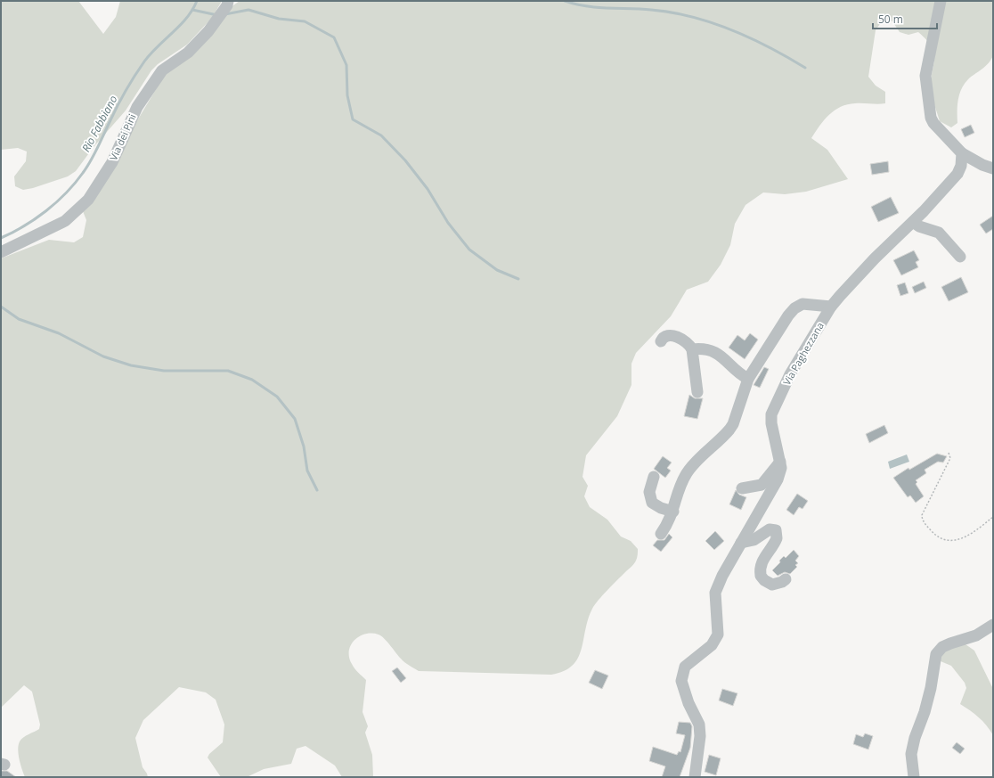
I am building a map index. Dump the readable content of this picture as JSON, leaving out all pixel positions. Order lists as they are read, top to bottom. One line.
{"streets":{"street":["Via dei Pini","Via Paghezzana"]},"water":["Rio Fabbiano"],"scale_bar":"50 m"}
